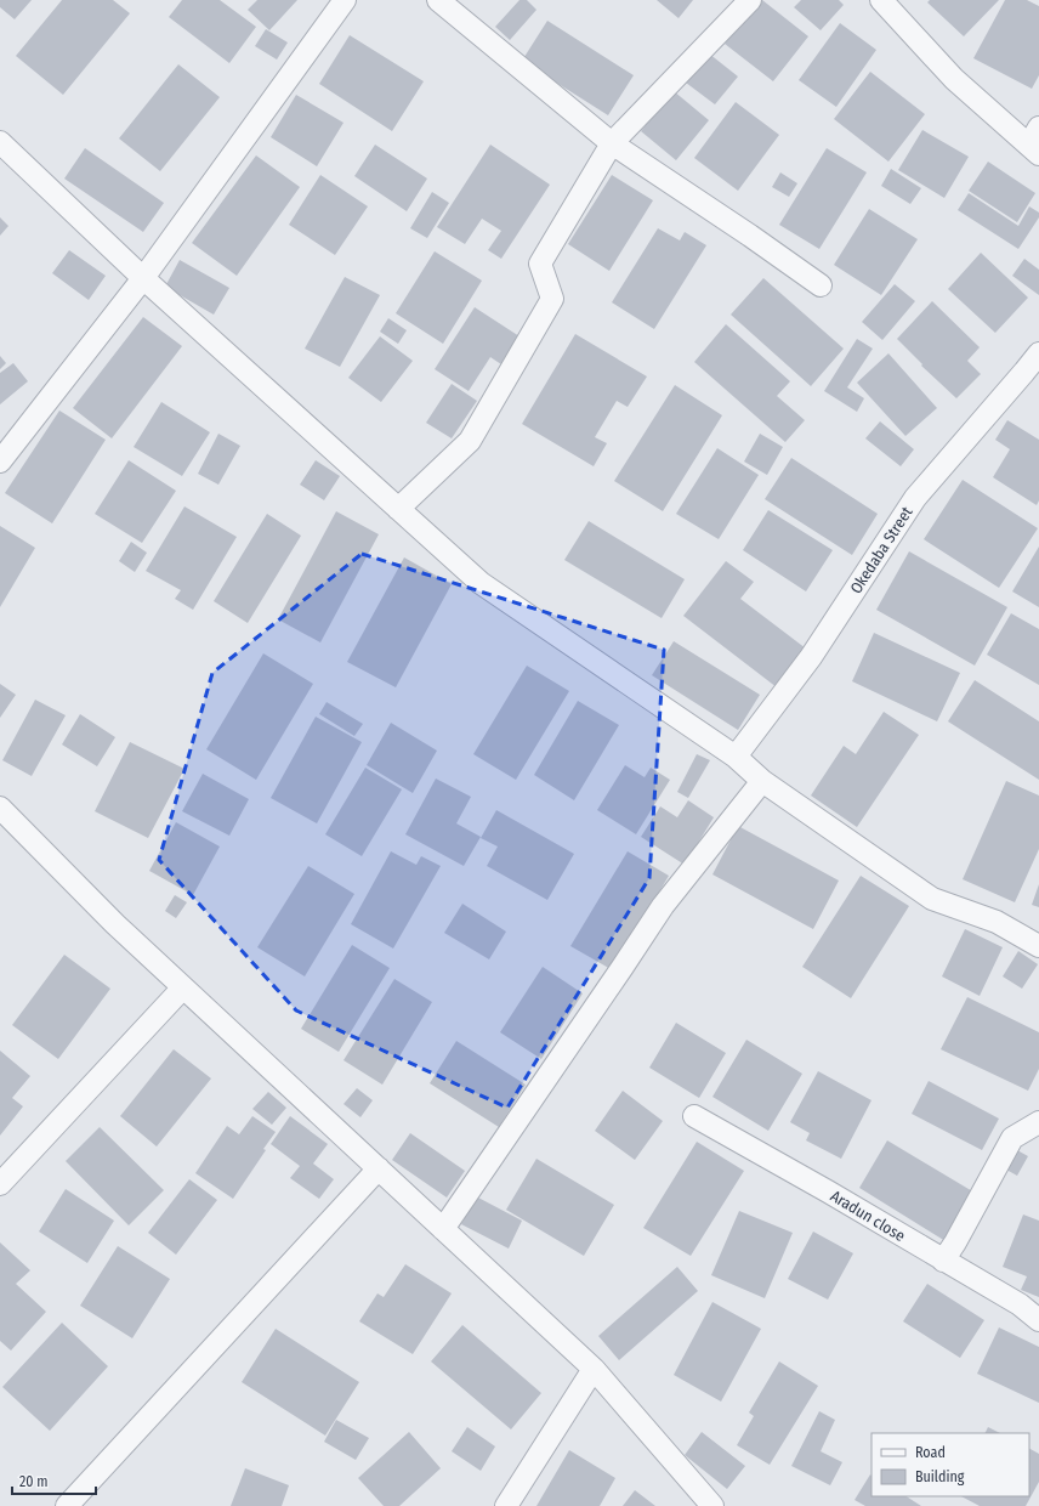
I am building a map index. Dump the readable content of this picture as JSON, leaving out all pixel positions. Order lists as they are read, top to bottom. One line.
{"streets":{"street":["Okedaba Street","Aradun close"]},"legend":["Road","Building"],"scale_bar":"20 m"}
